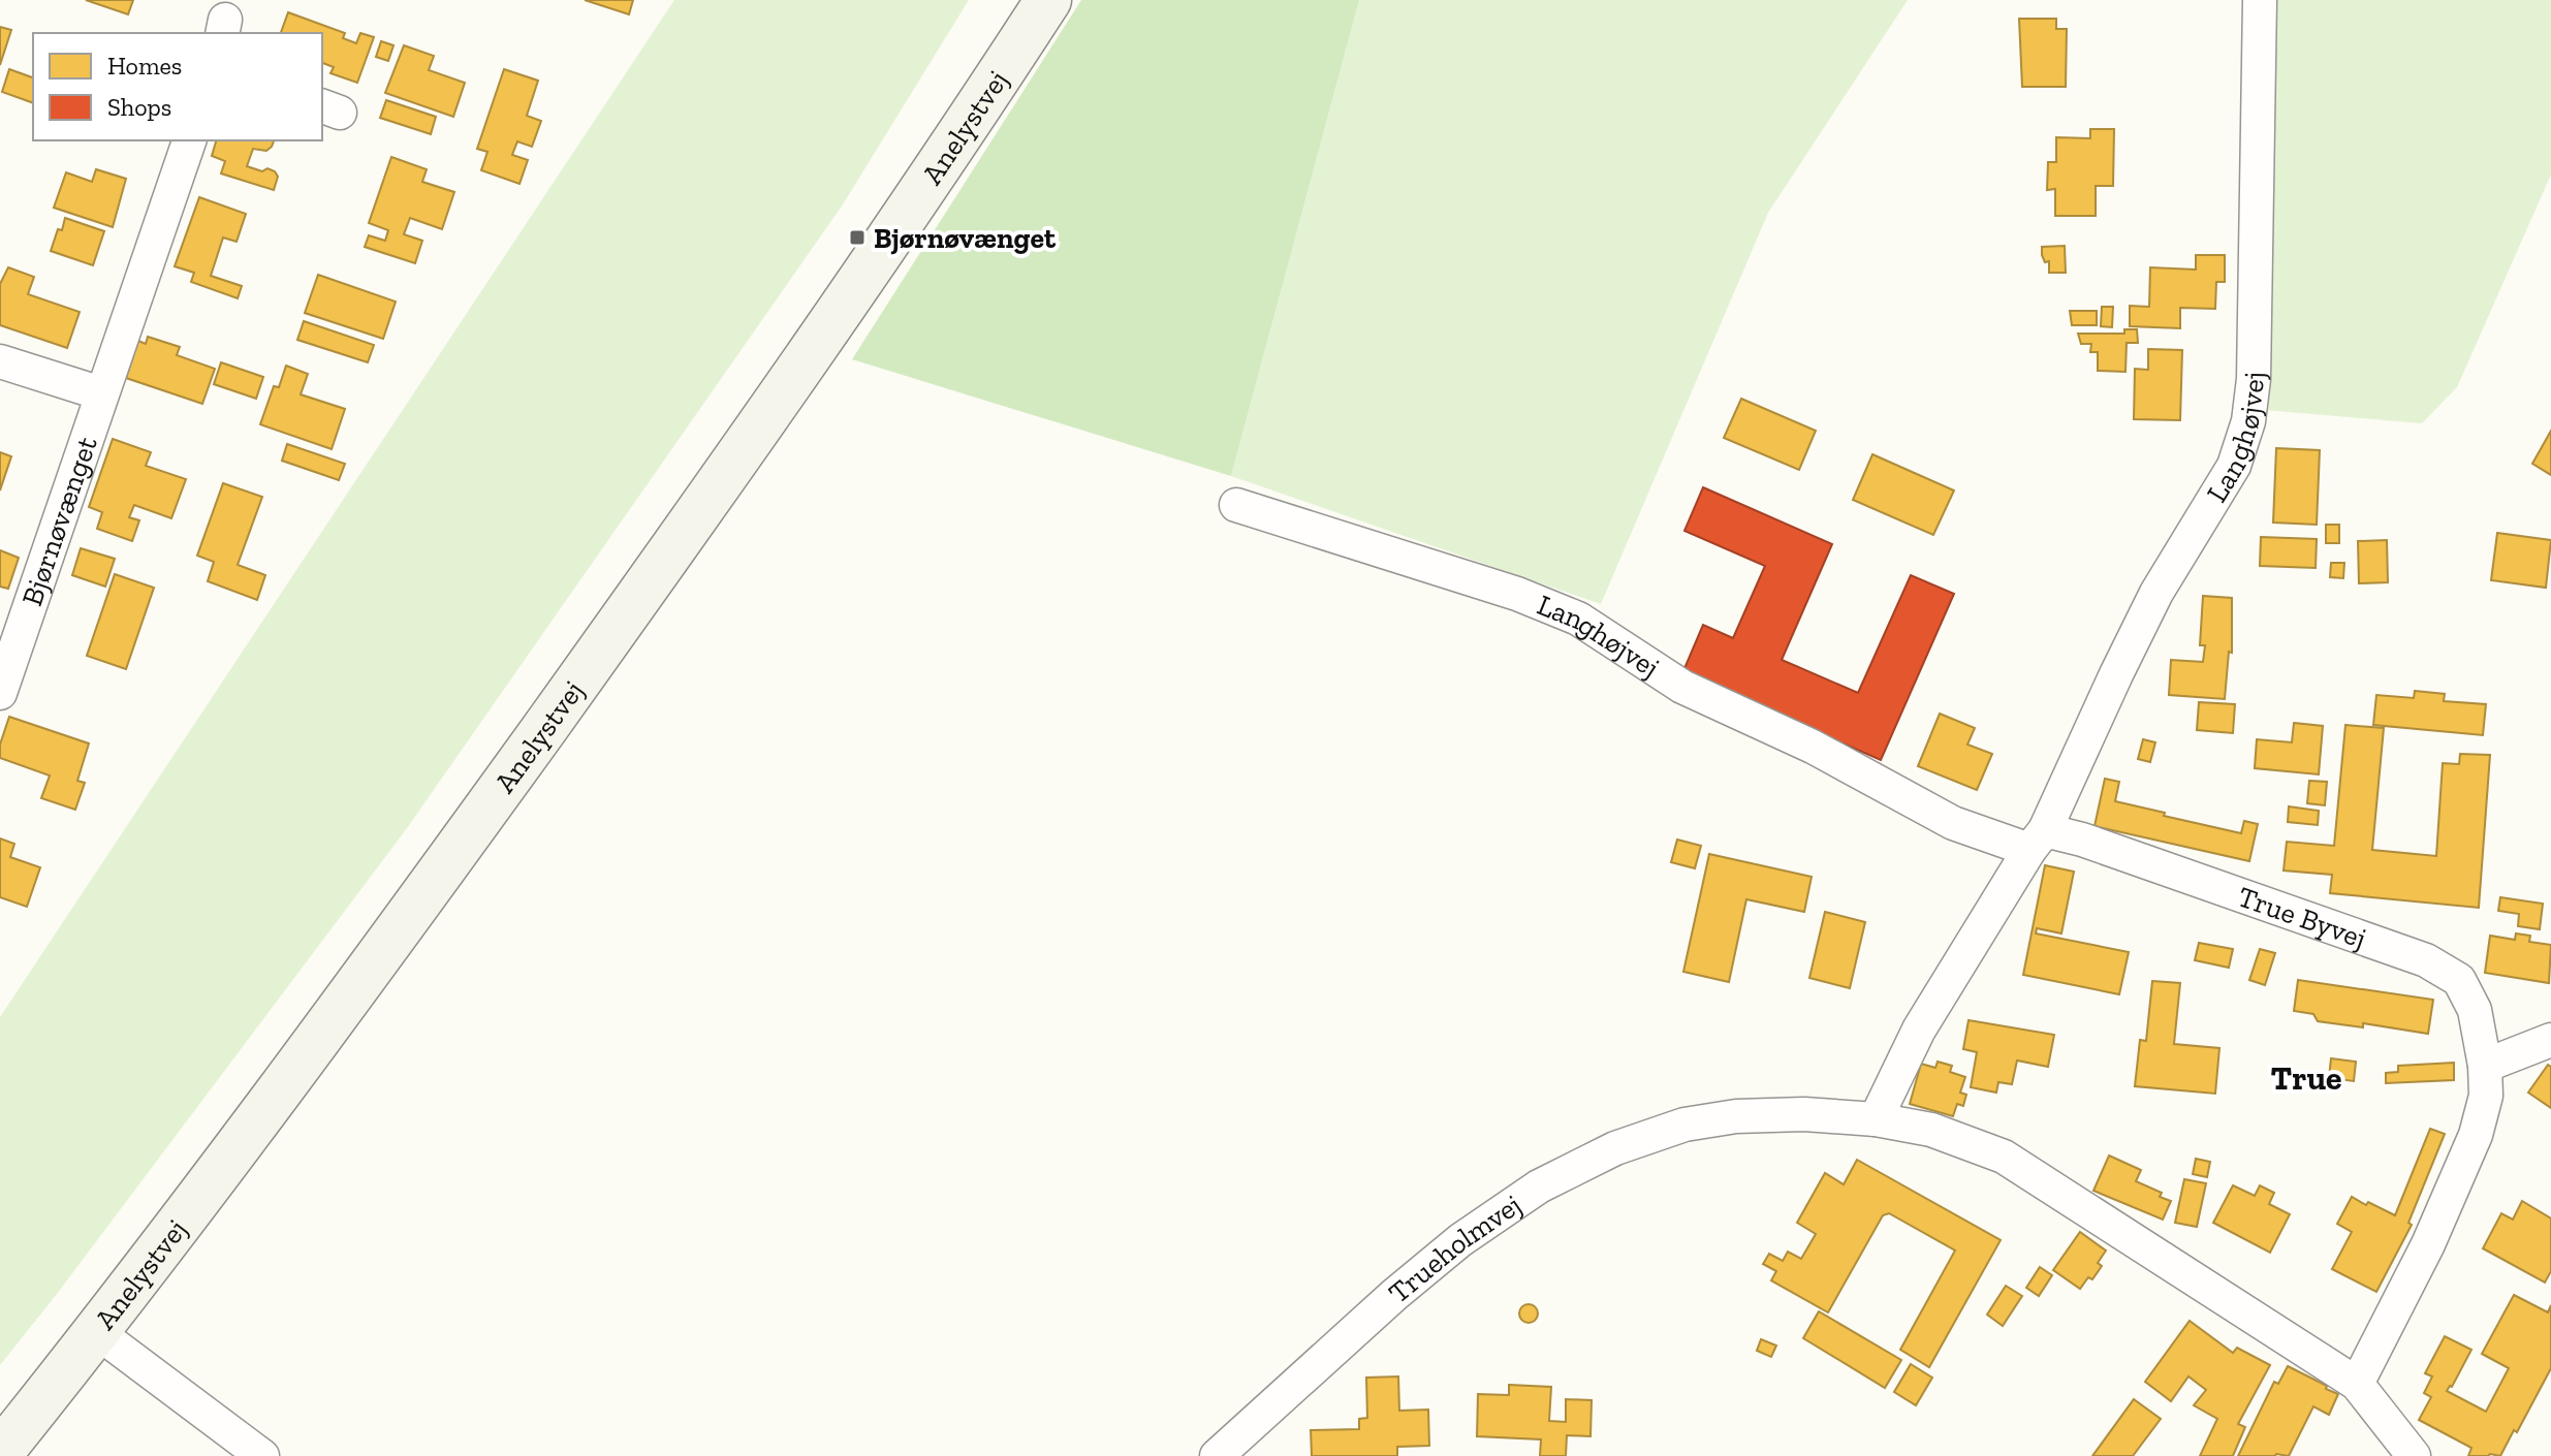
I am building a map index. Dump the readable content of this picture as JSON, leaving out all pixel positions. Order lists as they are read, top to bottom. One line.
{"streets":{"street":["Anelystvej","Langhøjvej","Bjørnøvænget","True Byvej","Trueholmvej"]},"crossings":[["Langhøjvej","True Byvej"]],"districts":["True"],"places":{"transit":["Bjørnøvænget"]},"legend":["Homes","Shops"]}
